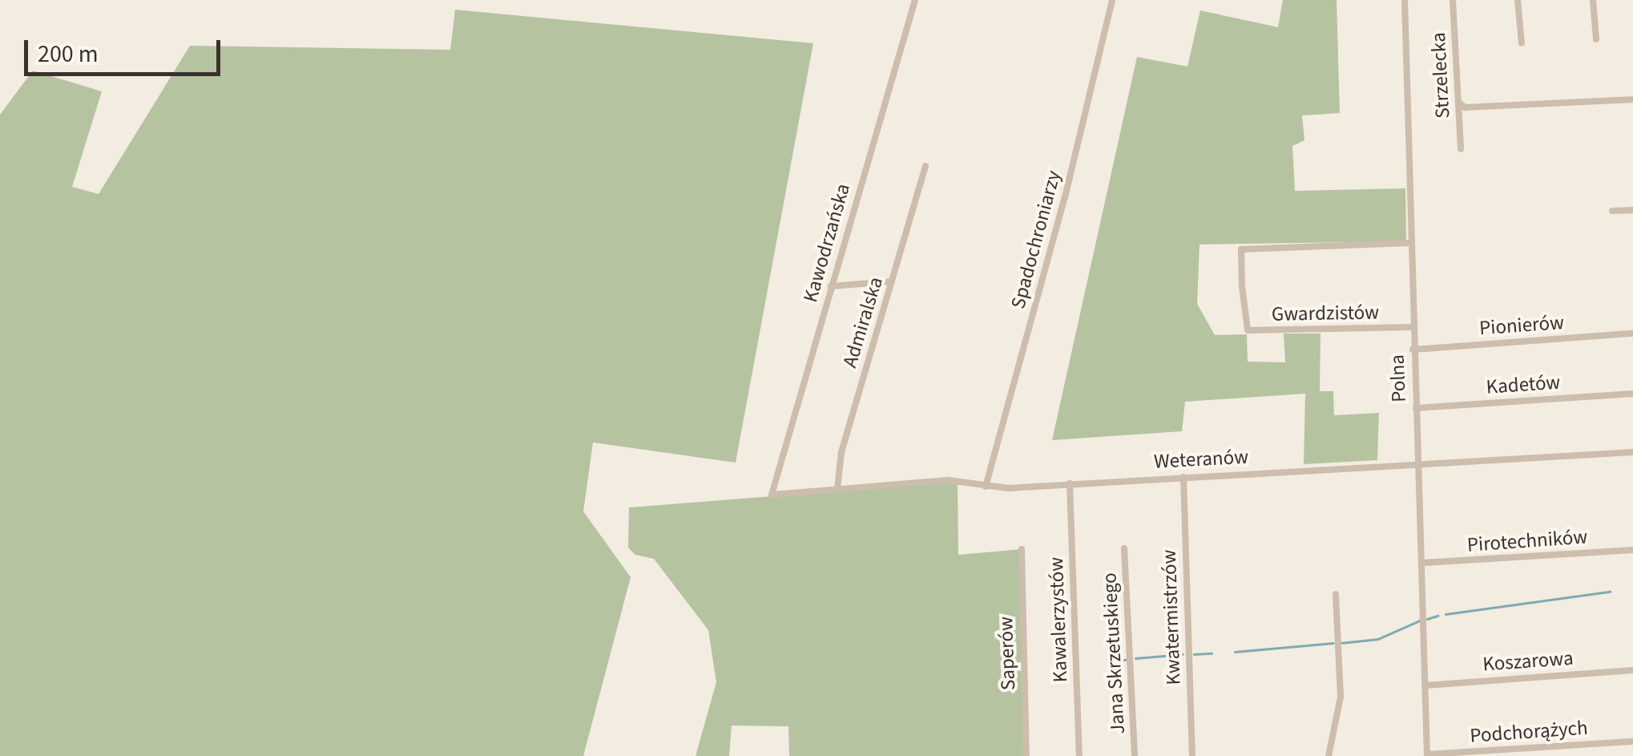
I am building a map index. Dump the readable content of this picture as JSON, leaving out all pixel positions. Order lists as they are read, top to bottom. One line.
{"streets":{"street":["Strzelecka","Spadochroniarzy","Kawodrzańska","Gwardzistów","Admiralska","Pionierów","Polna","Kadetów","Weteranów","Pirotechników","Kwatermistrzów","Kawalerzystów","Saperów","Jana Skrzetuskiego","Koszarowa","Podchorążych"]},"crossings":[["Spadochroniarzy","Weteranów"],["Kawodrzańska","Weteranów"],["Gwardzistów","Polna"],["Admiralska","Weteranów"],["Pionierów","Polna"],["Polna","Kadetów"],["Polna","Weteranów"],["Polna","Pirotechników"],["Polna","Koszarowa"],["Polna","Podchorążych"],["Weteranów","Kwatermistrzów"],["Weteranów","Kawalerzystów"]],"scale_bar":"200 m"}
